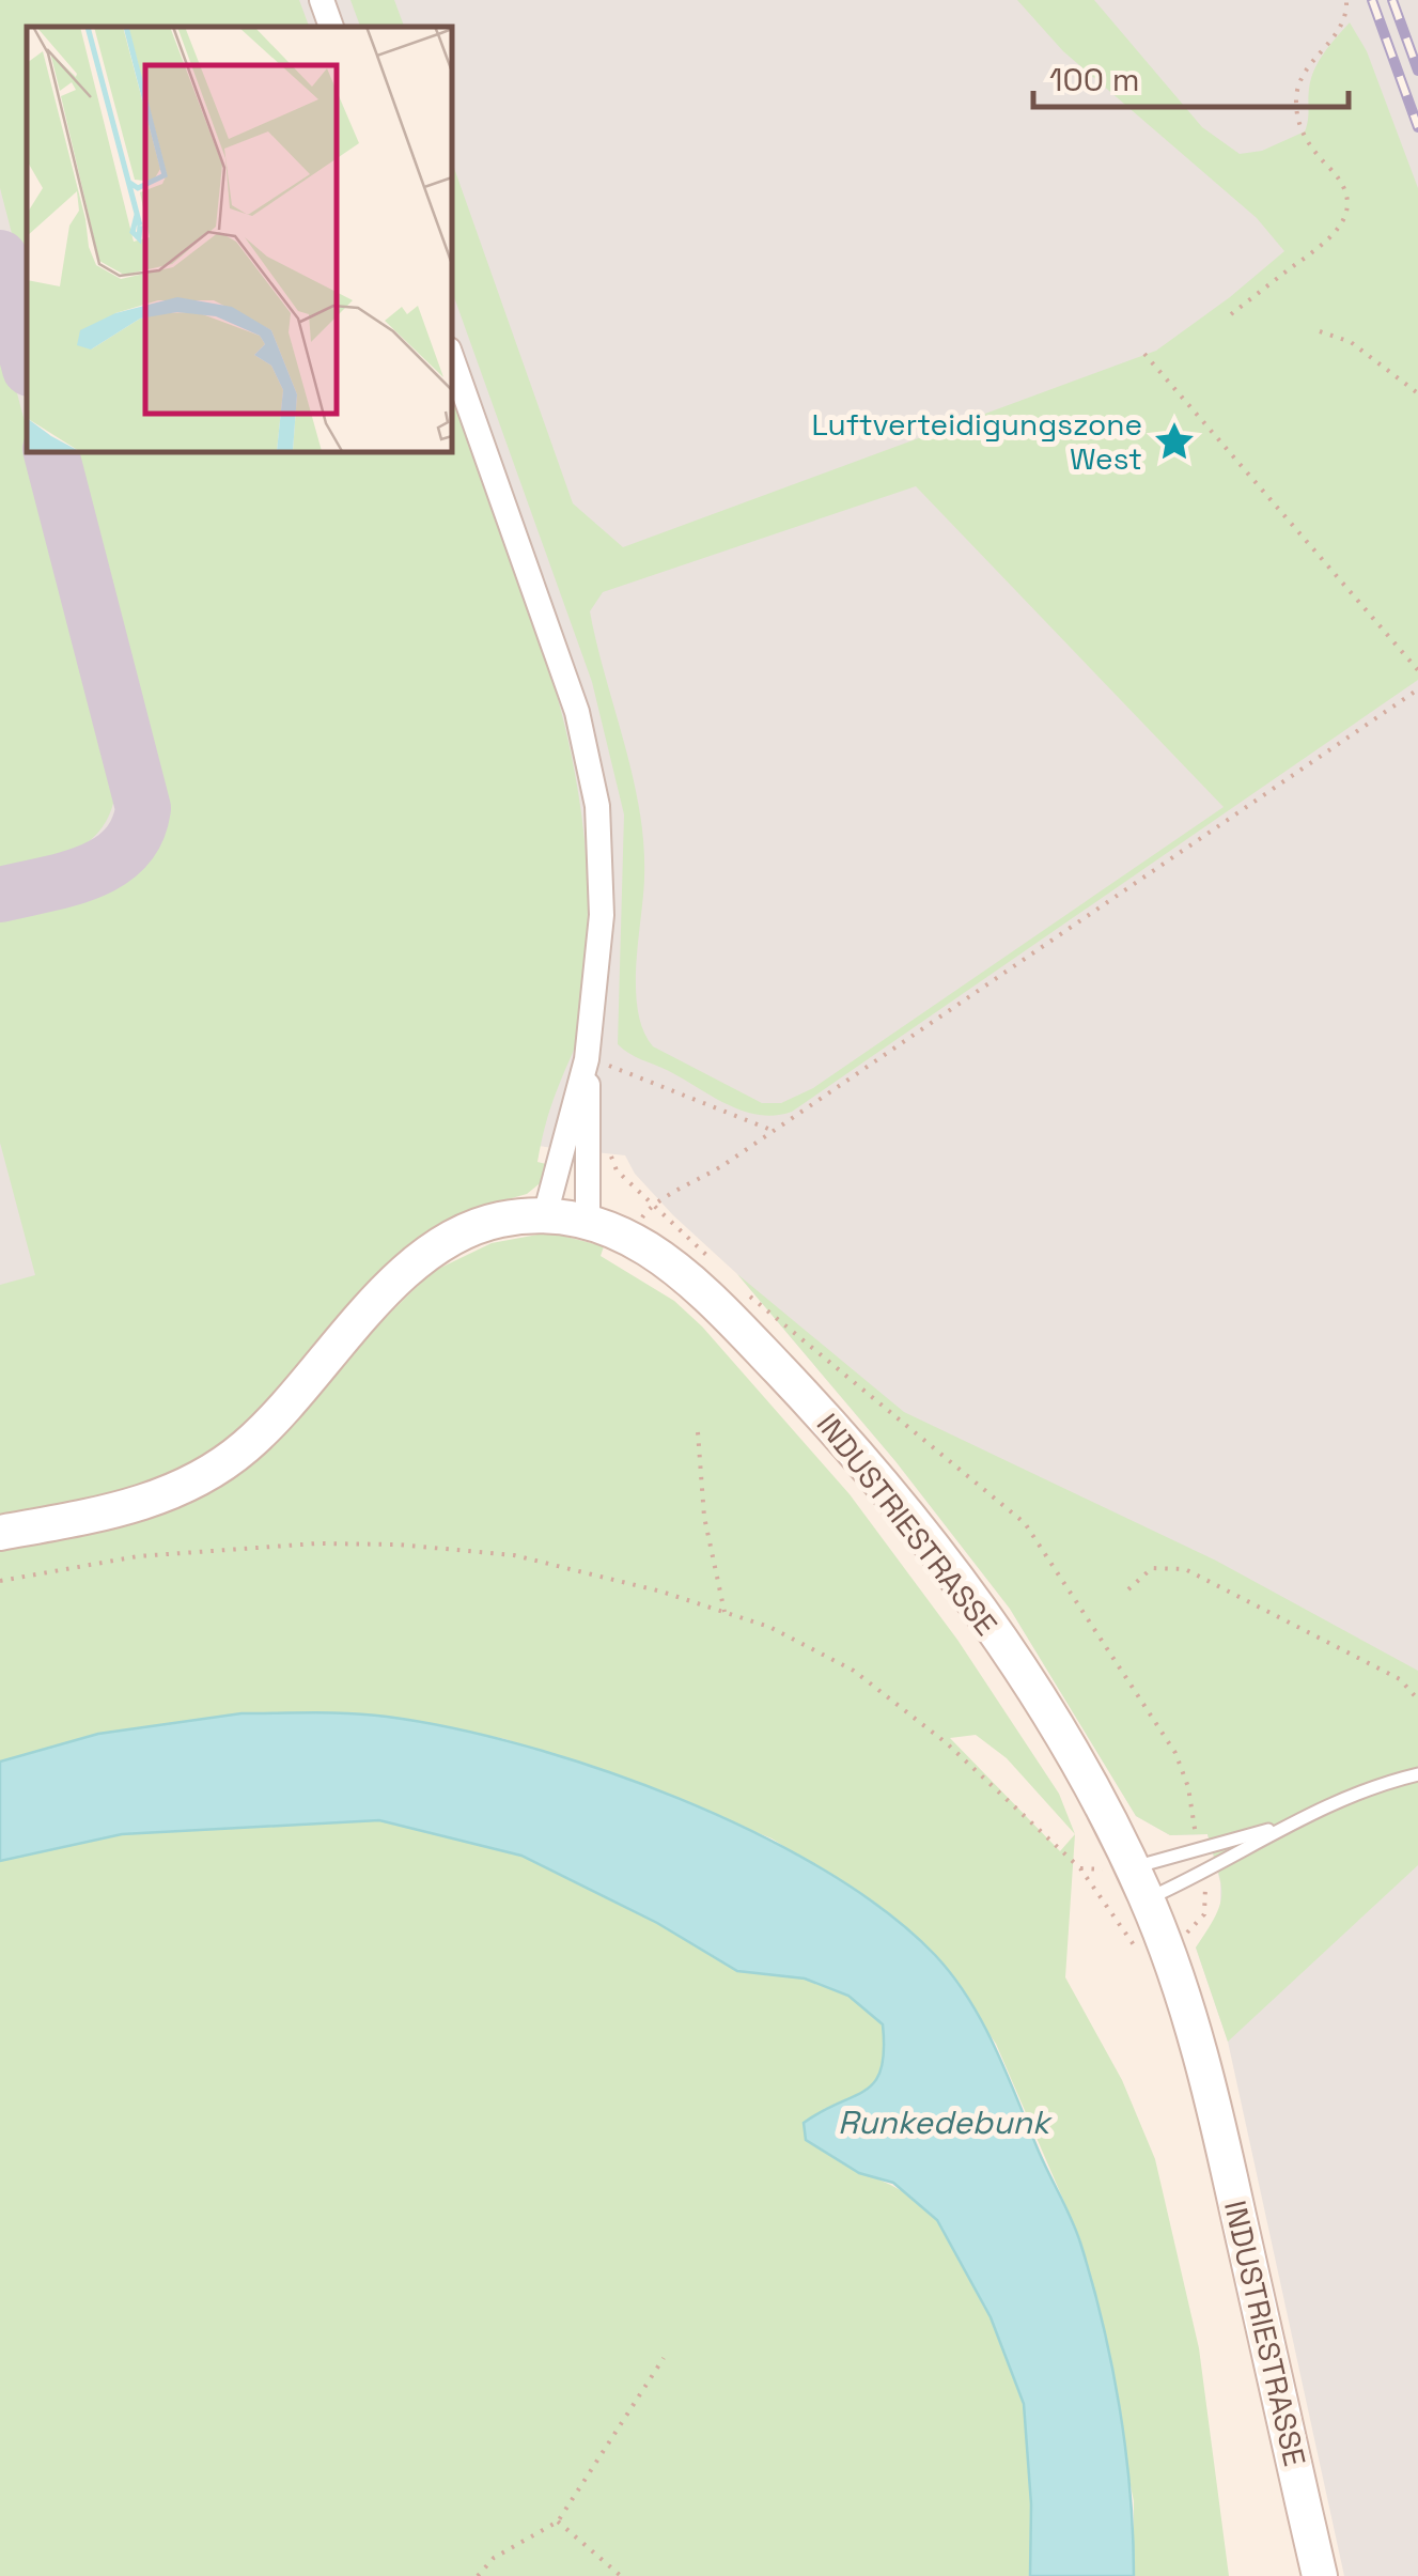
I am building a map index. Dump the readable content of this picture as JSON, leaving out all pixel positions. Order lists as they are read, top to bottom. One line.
{"streets":{"street":["INDUSTRIESTRASSE"]},"water":["Runkedebunk"],"places":{"place":["Luftverteidigungszone West"]},"scale_bar":"100 m"}
